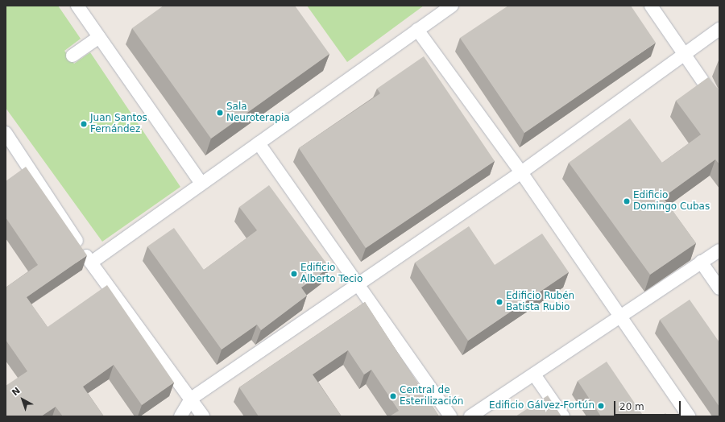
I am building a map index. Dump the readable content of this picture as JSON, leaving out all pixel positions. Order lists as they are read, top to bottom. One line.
{"places":["Sala Neuroterapia","Juan Santos Fernández","Edificio Domingo Cubas","Edificio Alberto Tecio","Edificio Rubén Batista Rubio","Central de Esterilización","Edificio Gálvez-Fortún"],"scale_bar":"20 m","north":"top left"}
